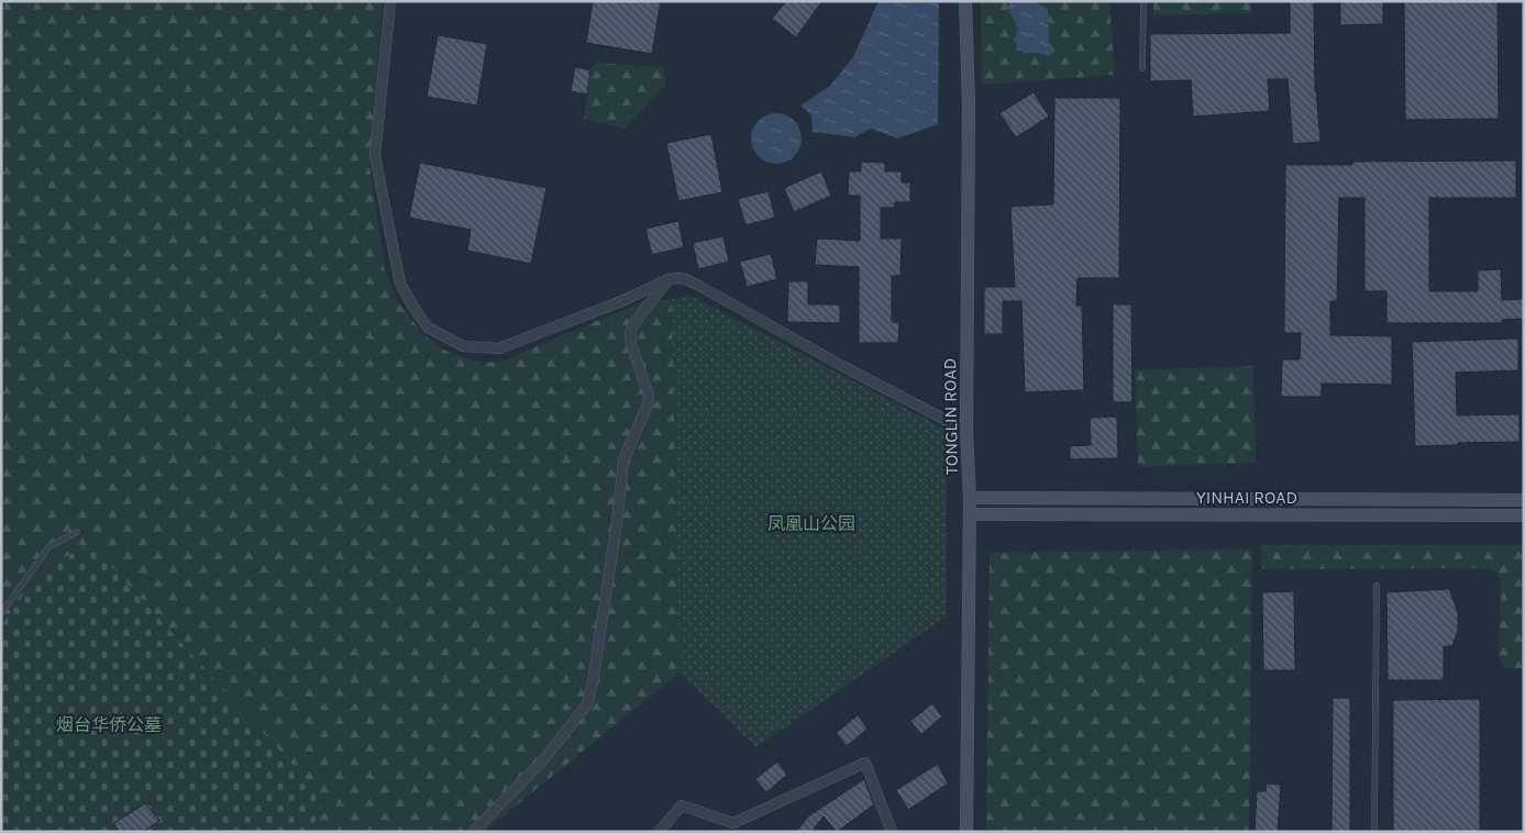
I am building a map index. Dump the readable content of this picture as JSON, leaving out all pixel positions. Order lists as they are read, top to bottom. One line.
{"streets":{"main road":["TONGLIN ROAD","YINHAI ROAD"]},"crossings":[["TONGLIN ROAD","YINHAI ROAD"]],"parks":["凤凰山公园","烟台华侨公墓"]}
